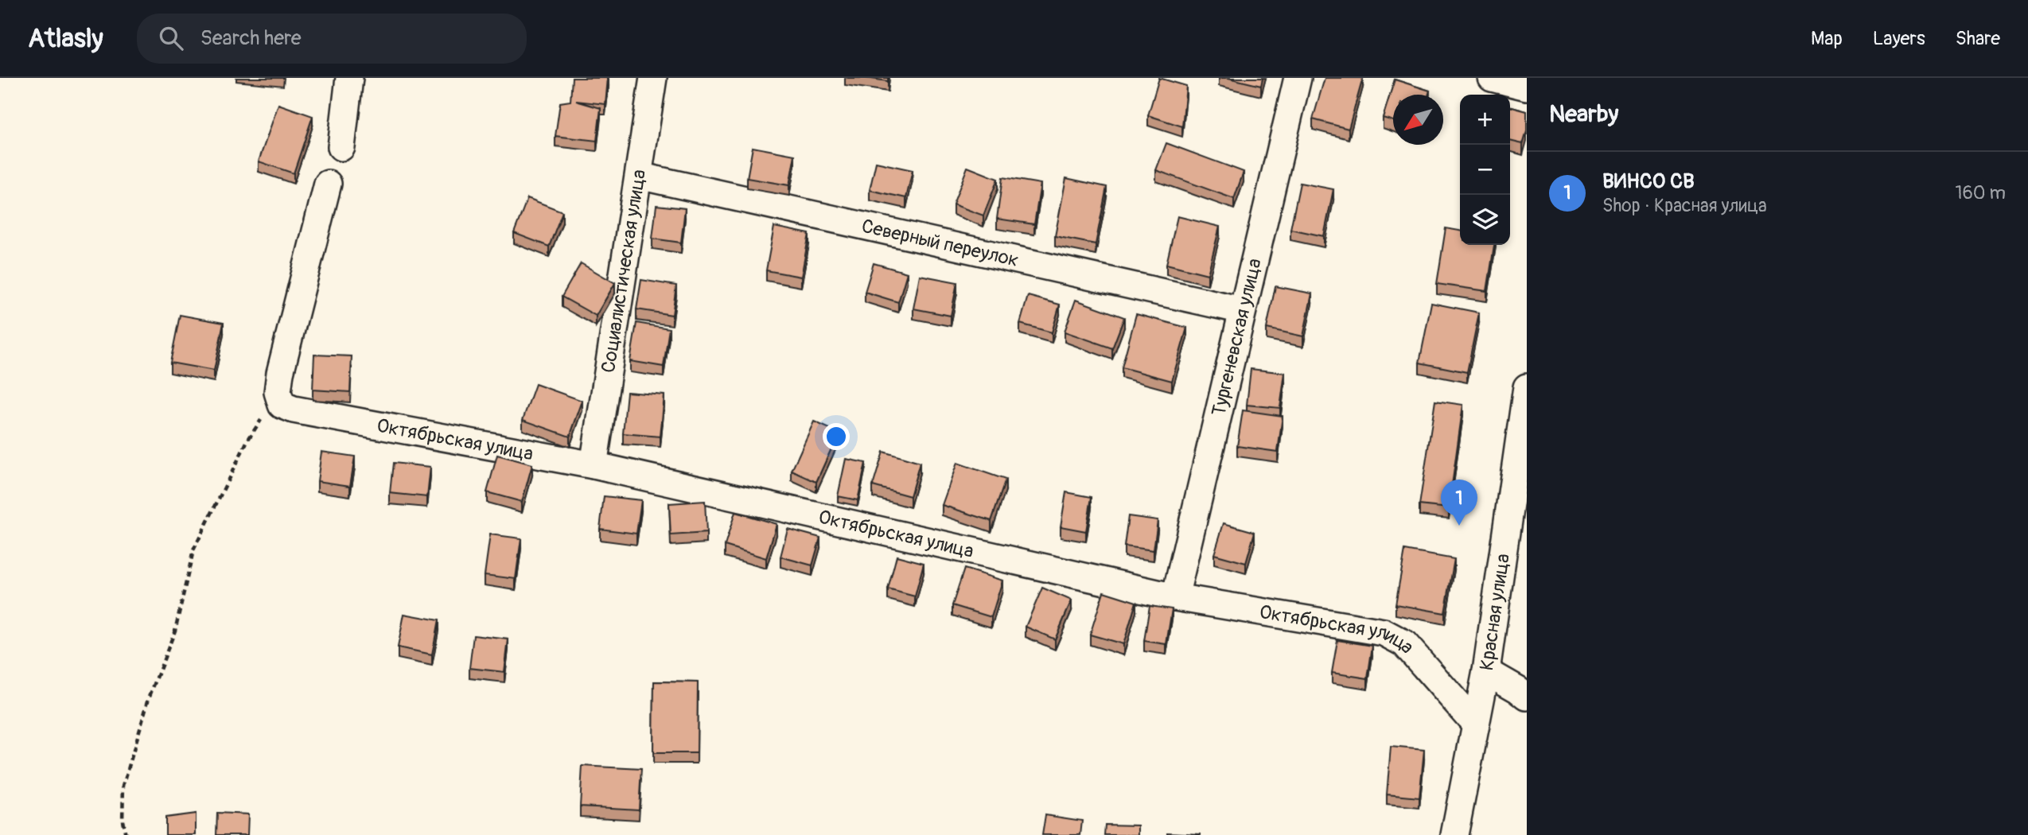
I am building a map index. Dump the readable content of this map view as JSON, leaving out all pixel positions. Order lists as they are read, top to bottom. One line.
{"streets":{"street":["Северный переулок","Социалистическая улица","Тургеневская улица","Октябрьская улица","Красная улица"]},"crossings":[["Северный переулок","Социалистическая улица"],["Северный переулок","Тургеневская улица"],["Социалистическая улица","Октябрьская улица"],["Тургеневская улица","Октябрьская улица"],["Октябрьская улица","Красная улица"]],"north":"bottom left","page":{"header":"Atlasly","search":"Search here","nav":["Map","Layers","Share"],"heading":"Nearby","map_buttons":["+","−"],"list":[{"mark":"1","name":"ВИНСО СВ","note":"Shop · Красная улица","value":"160 m"}],"pins":"1"}}
